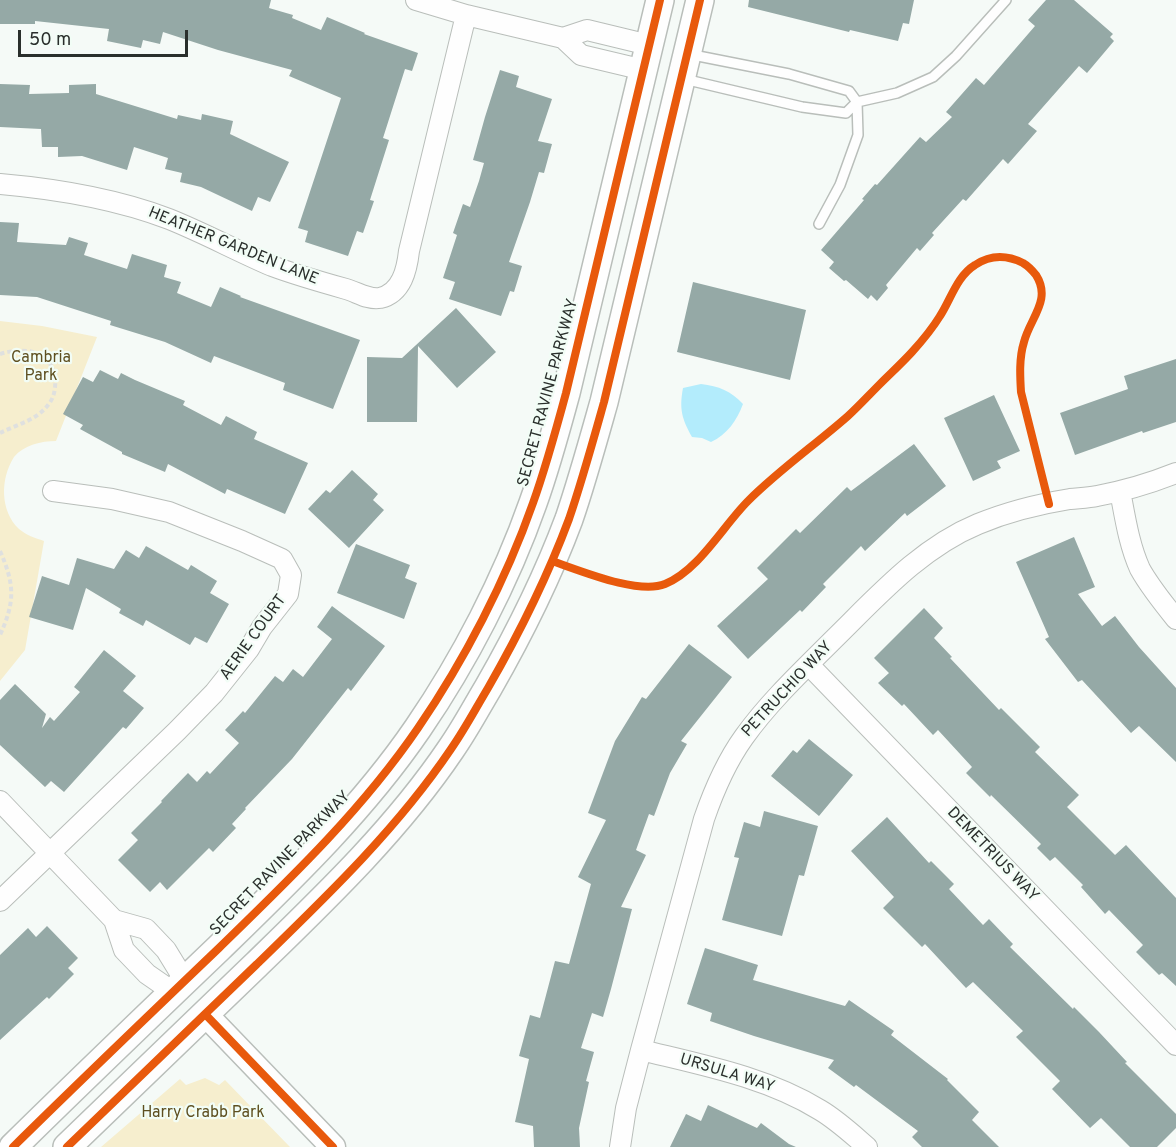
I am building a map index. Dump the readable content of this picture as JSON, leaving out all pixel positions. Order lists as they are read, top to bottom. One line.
{"streets":{"main road":["SECRET RAVINE PARKWAY"],"street":["HEATHER GARDEN LANE","AERIE COURT","PETRUCHIO WAY","DEMETRIUS WAY","URSULA WAY"]},"crossings":[["PETRUCHIO WAY","DEMETRIUS WAY"],["PETRUCHIO WAY","URSULA WAY"]],"parks":["Cambria Park","Harry Crabb Park"],"scale_bar":"50 m"}
